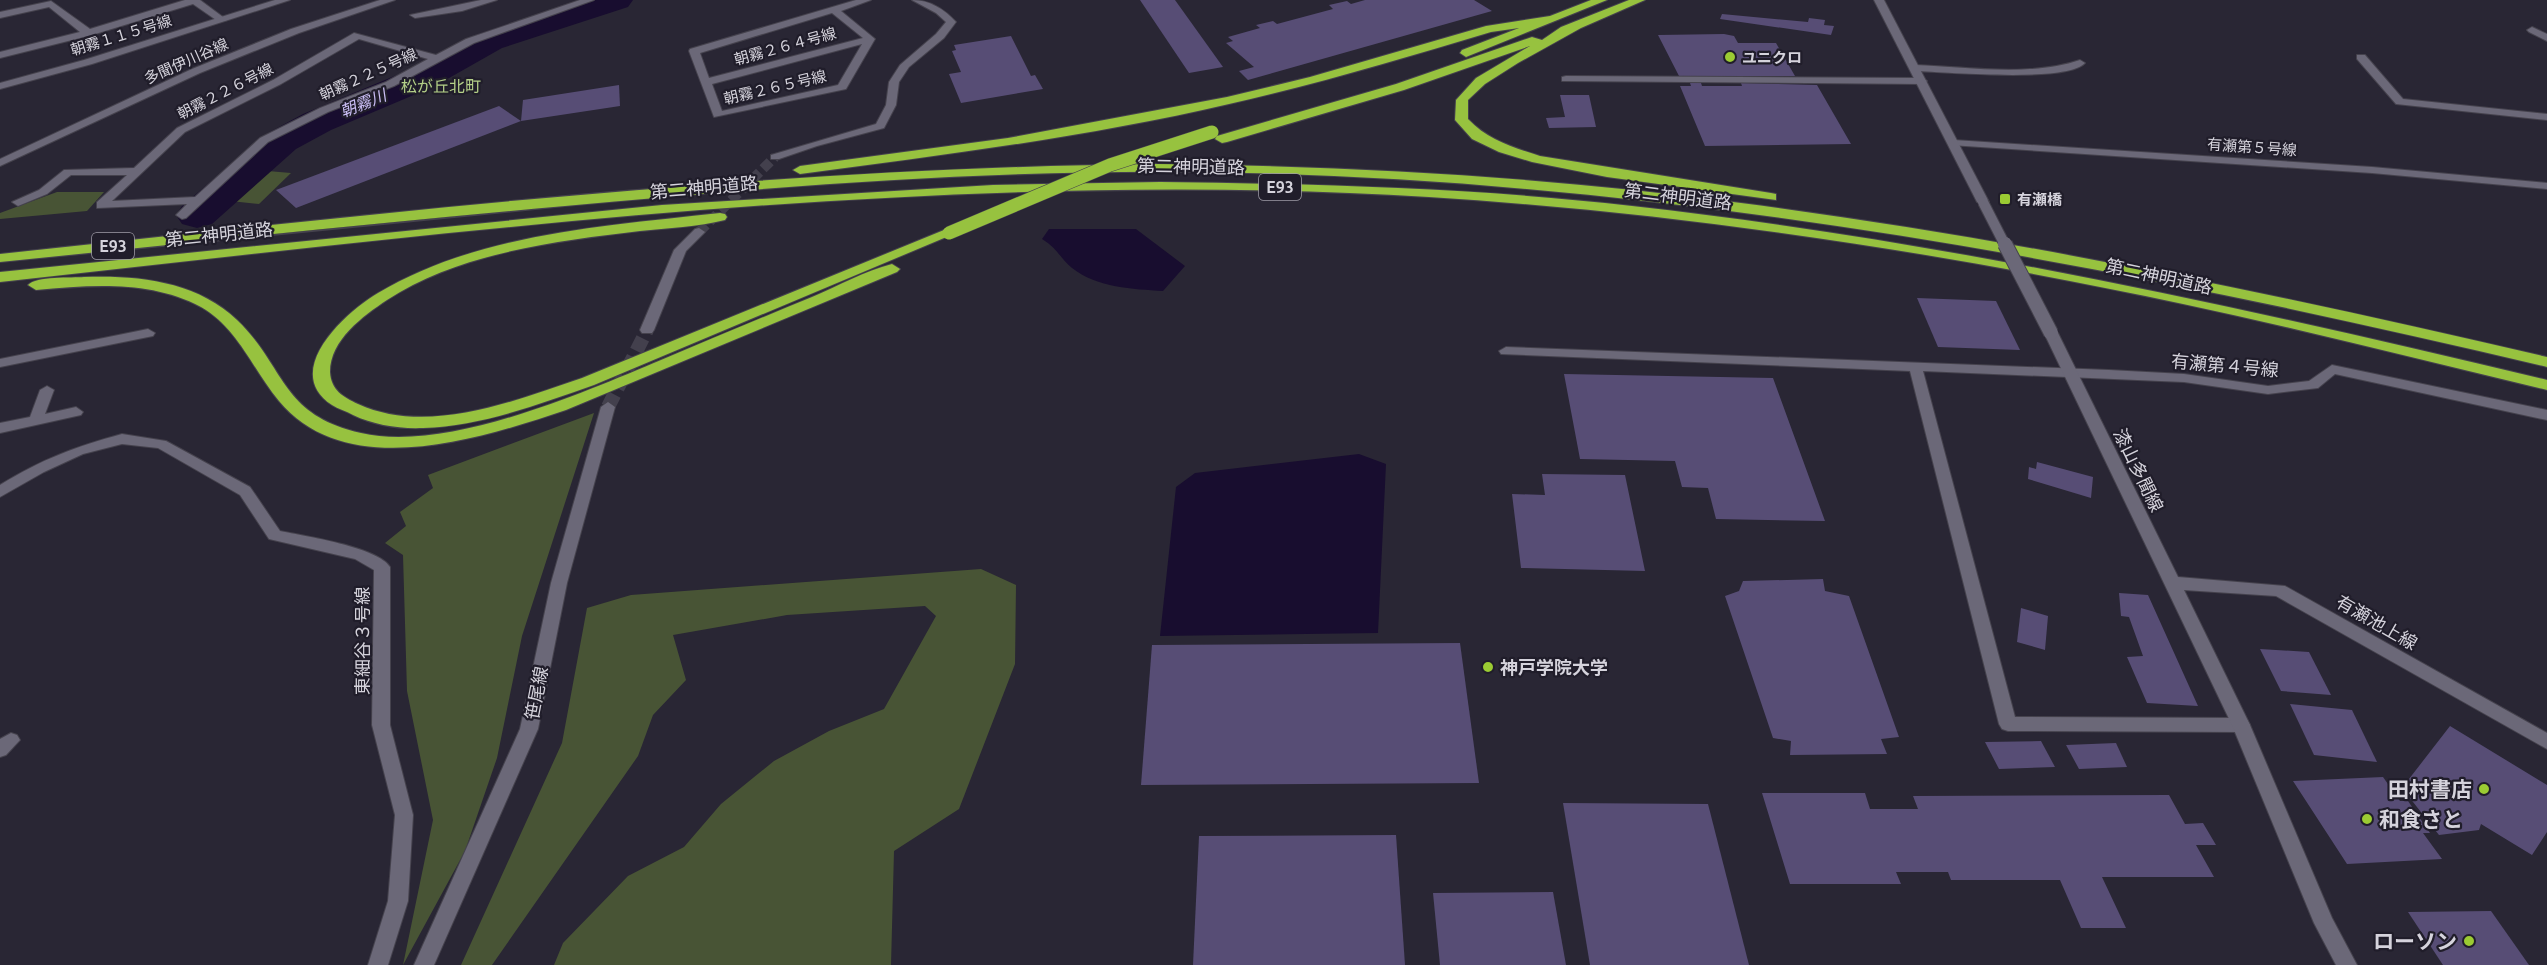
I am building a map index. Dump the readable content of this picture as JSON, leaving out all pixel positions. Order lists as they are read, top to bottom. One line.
{"streets":{"highway":["第二神明道路","E93"],"street":["朝霧１１５号線","朝霧２６４号線","多聞伊川谷線","朝霧２２５号線","朝霧２６５号線","朝霧２２６号線","有瀬第５号線","有瀬第４号線","漆山多聞線","有瀬池上線","東細谷３号線","笹尾線"]},"crossings":[["朝霧２６４号線","朝霧２６５号線"],["朝霧２２５号線","朝霧２２６号線"],["有瀬第５号線","漆山多聞線"],["有瀬第４号線","漆山多聞線"],["漆山多聞線","有瀬池上線"]],"districts":["松が丘北町"],"water":["朝霧川"],"places":{"other":["ユニクロ","神戸学院大学","田村書店","和食さと","ローソン"],"transit":["有瀬橋"]}}
